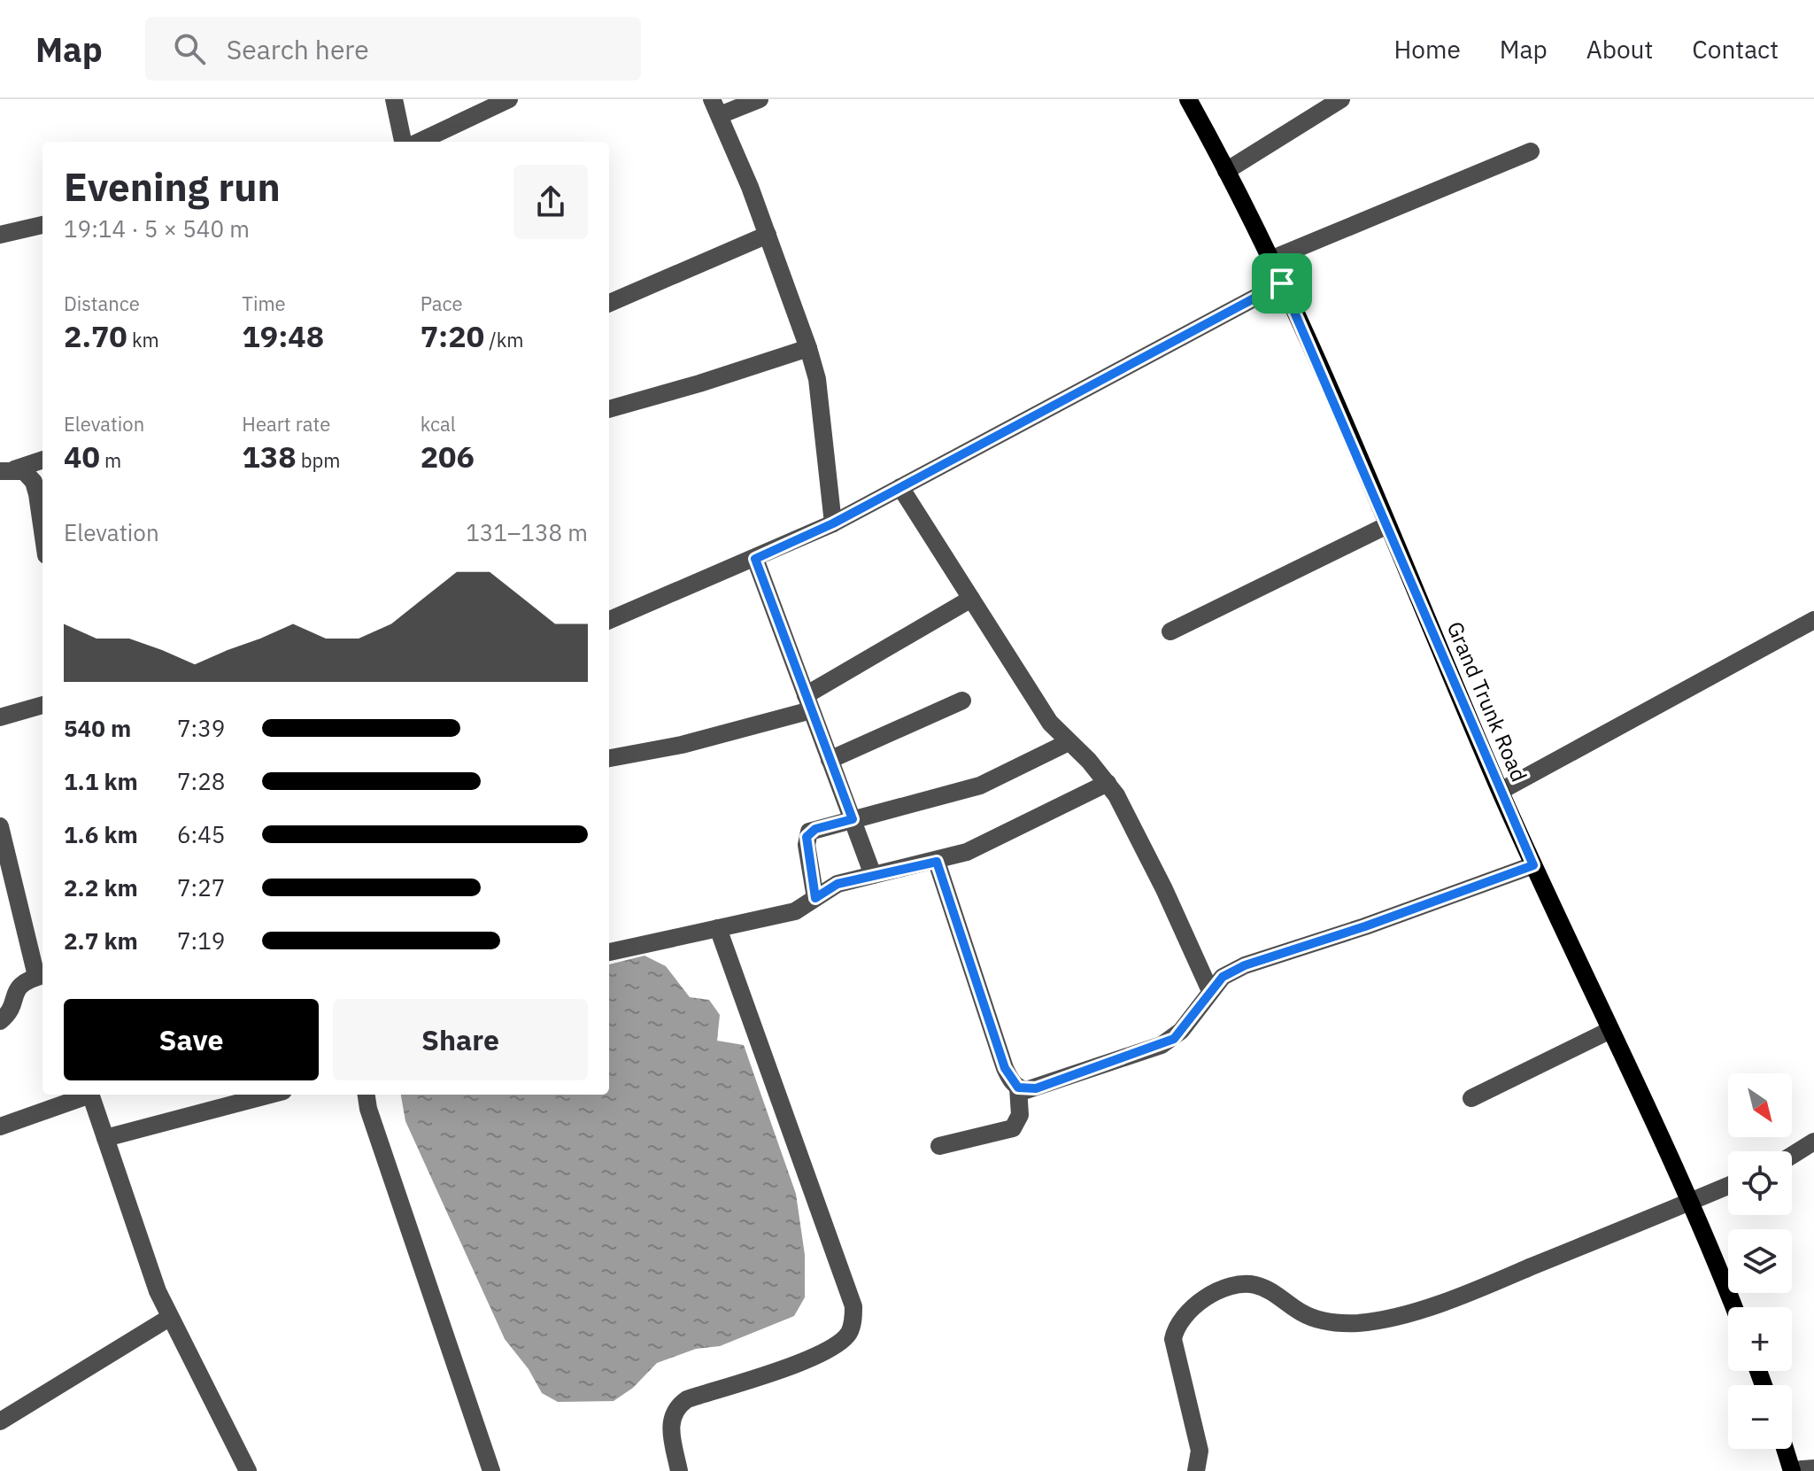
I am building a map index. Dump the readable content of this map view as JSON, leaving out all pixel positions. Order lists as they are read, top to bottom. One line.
{"streets":{"main road":["Grand Trunk Road"]},"north":"bottom right","page":{"header":"Map","search":"Search here","nav":["Home","Map","About","Contact"],"heading":["Evening run","19:14 · 5 × 540 m"],"stats":[["Distance","2.70 km"],["Time","19:48"],["Pace","7:20 /km"],["Elevation","40 m"],["Heart rate","138 bpm"],["kcal","206"]],"chart":["Elevation","131–138 m"],"list":[{"name":"540 m","note":"7:39"},{"name":"1.1 km","note":"7:28"},{"name":"1.6 km","note":"6:45"},{"name":"2.2 km","note":"7:27"},{"name":"2.7 km","note":"7:19"}],"buttons":["Save","Share"],"map_buttons":["+","−"]}}
